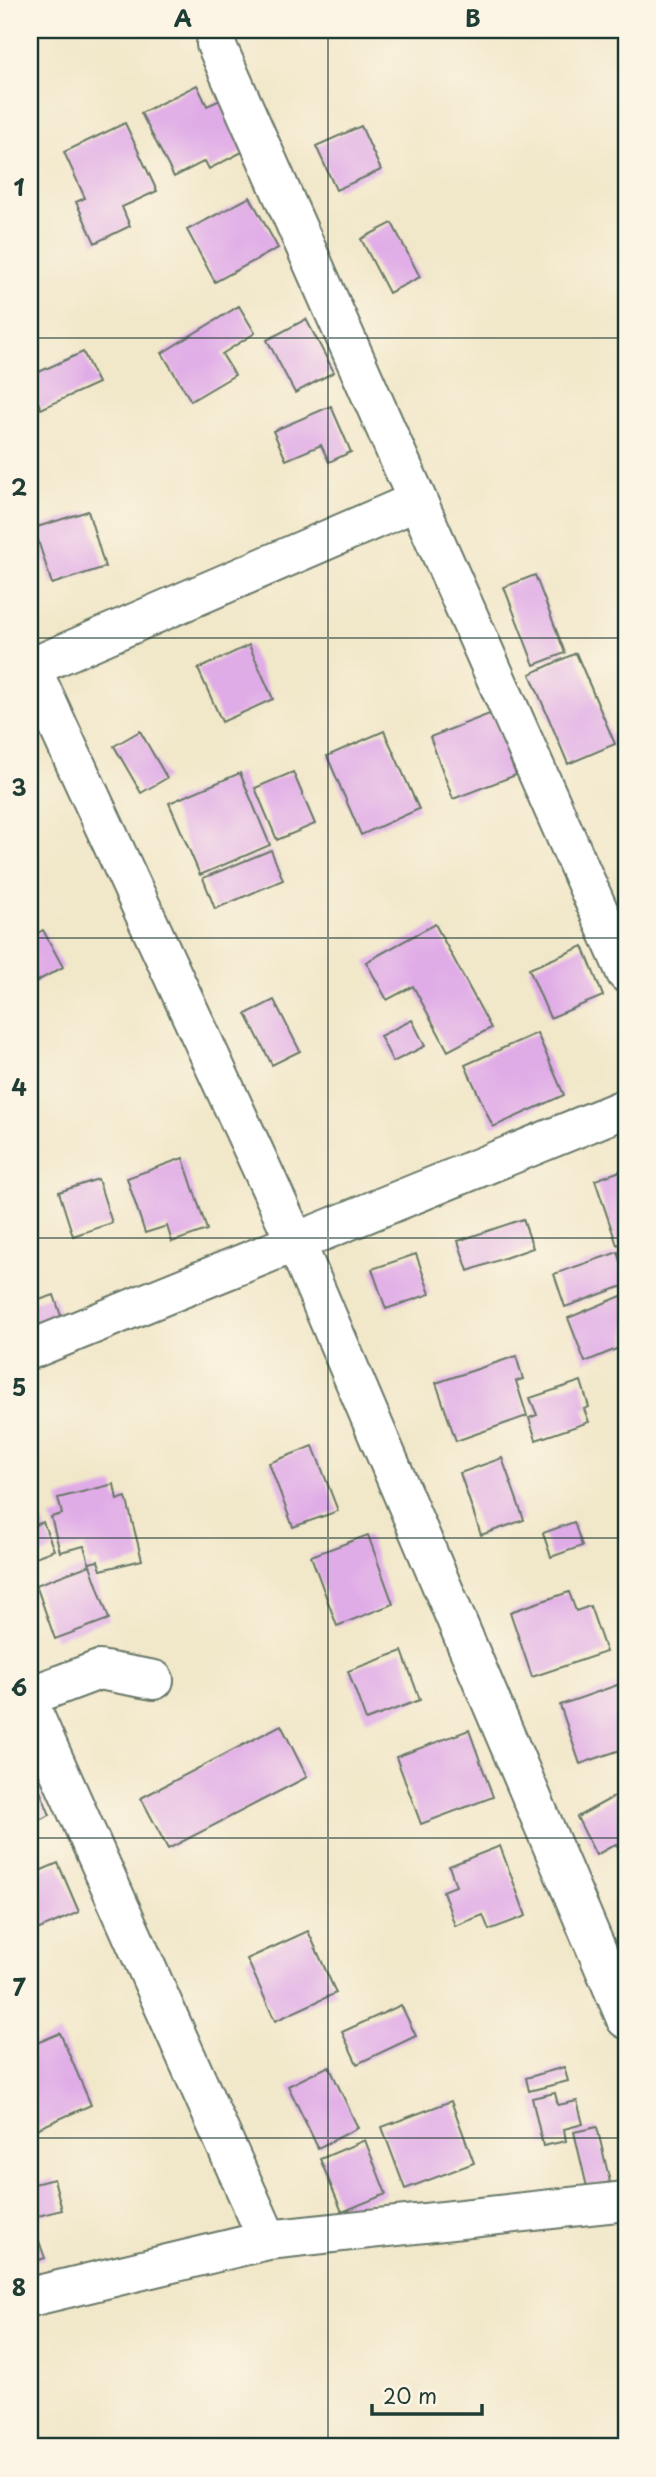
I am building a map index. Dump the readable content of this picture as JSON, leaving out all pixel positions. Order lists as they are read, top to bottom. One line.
{"scale_bar":"20 m","grid":{"columns":["A","B"],"rows":["1","2","3","4","5","6","7","8"]}}
